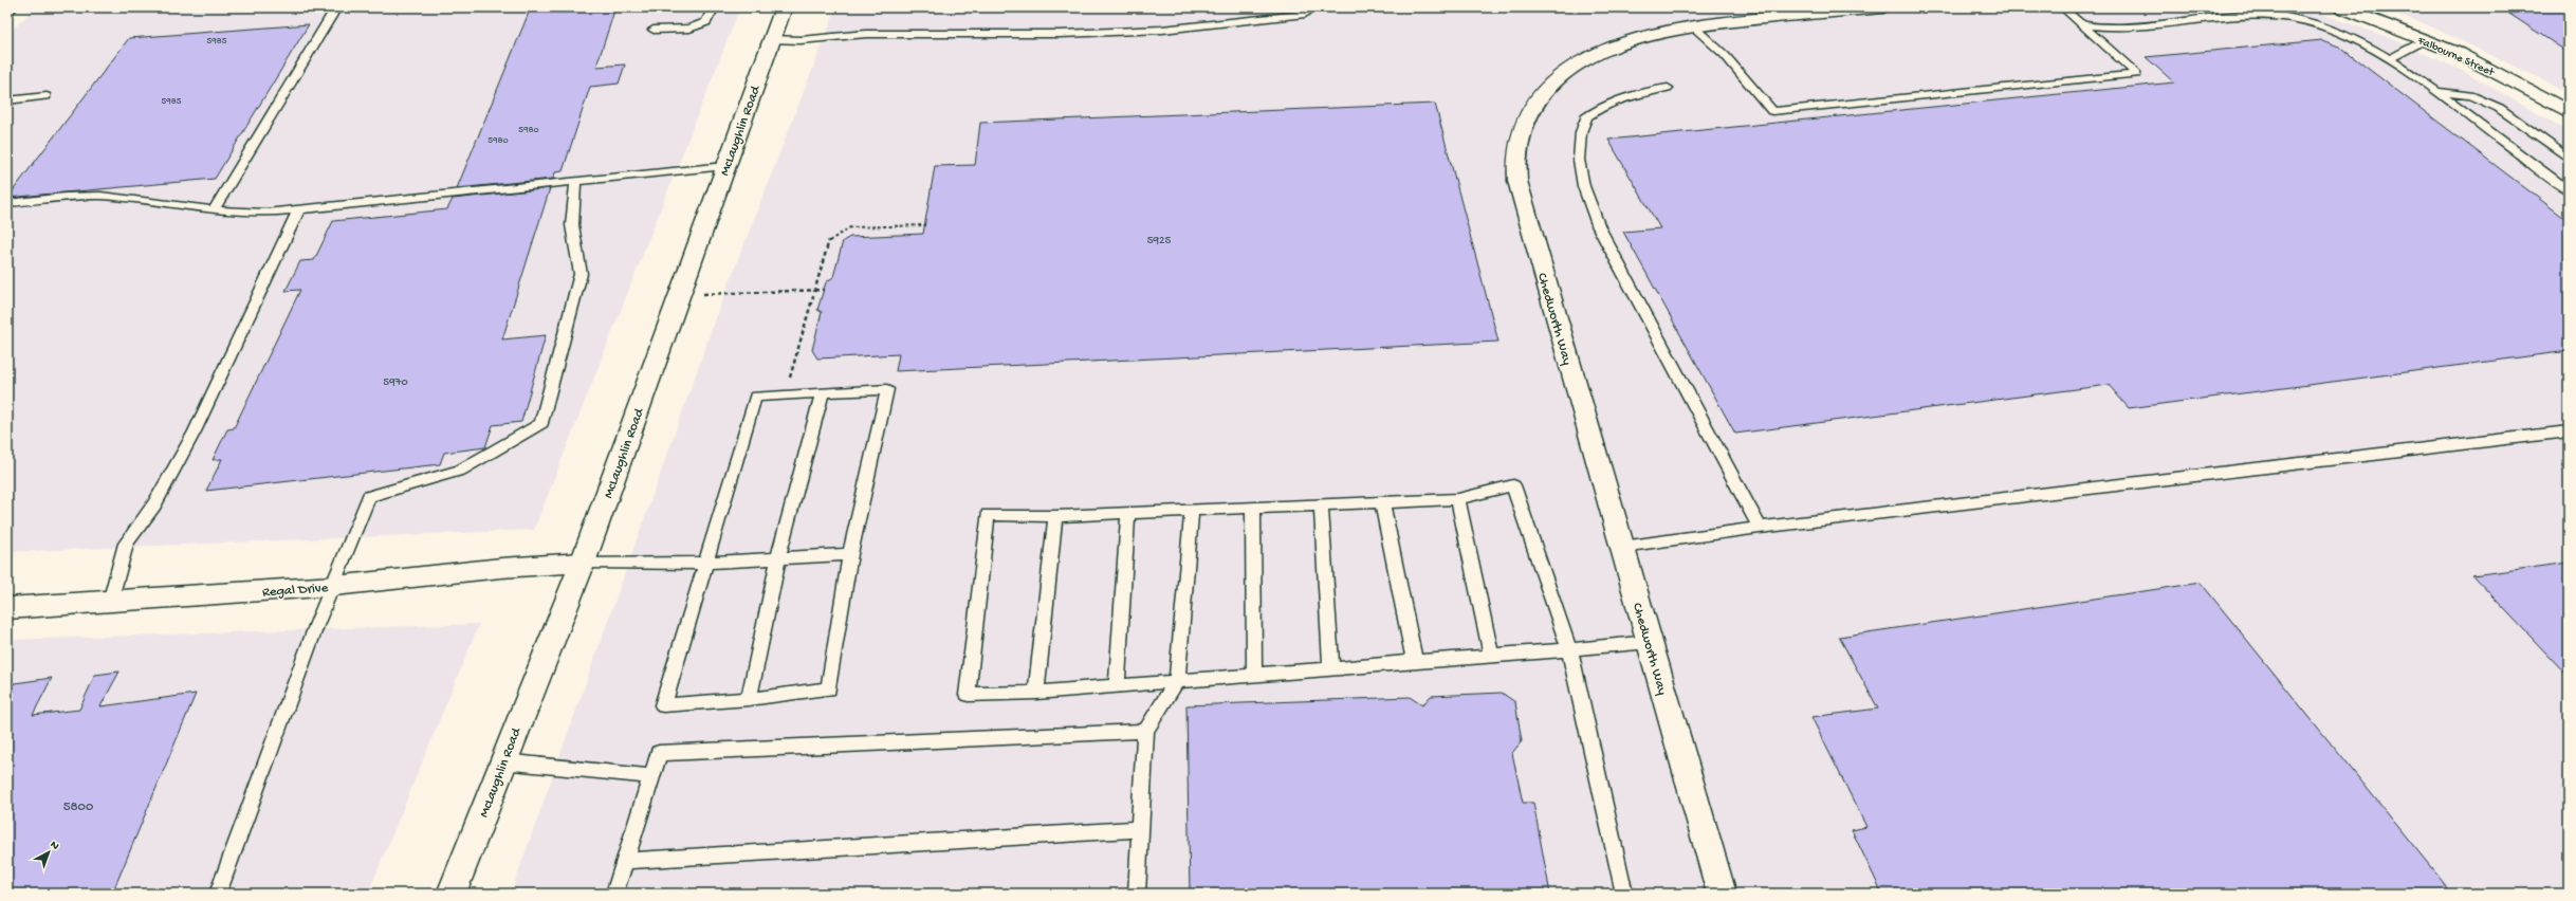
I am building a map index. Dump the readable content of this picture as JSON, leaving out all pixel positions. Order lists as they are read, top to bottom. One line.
{"streets":{"street":["Falbourne Street","McLaughlin Road","Chedworth Way","Regal Drive"]},"crossings":[["McLaughlin Road","Regal Drive"]],"house_numbers":["5985","5985","5980","5980","5925","5970","5800"],"north":"top right"}
